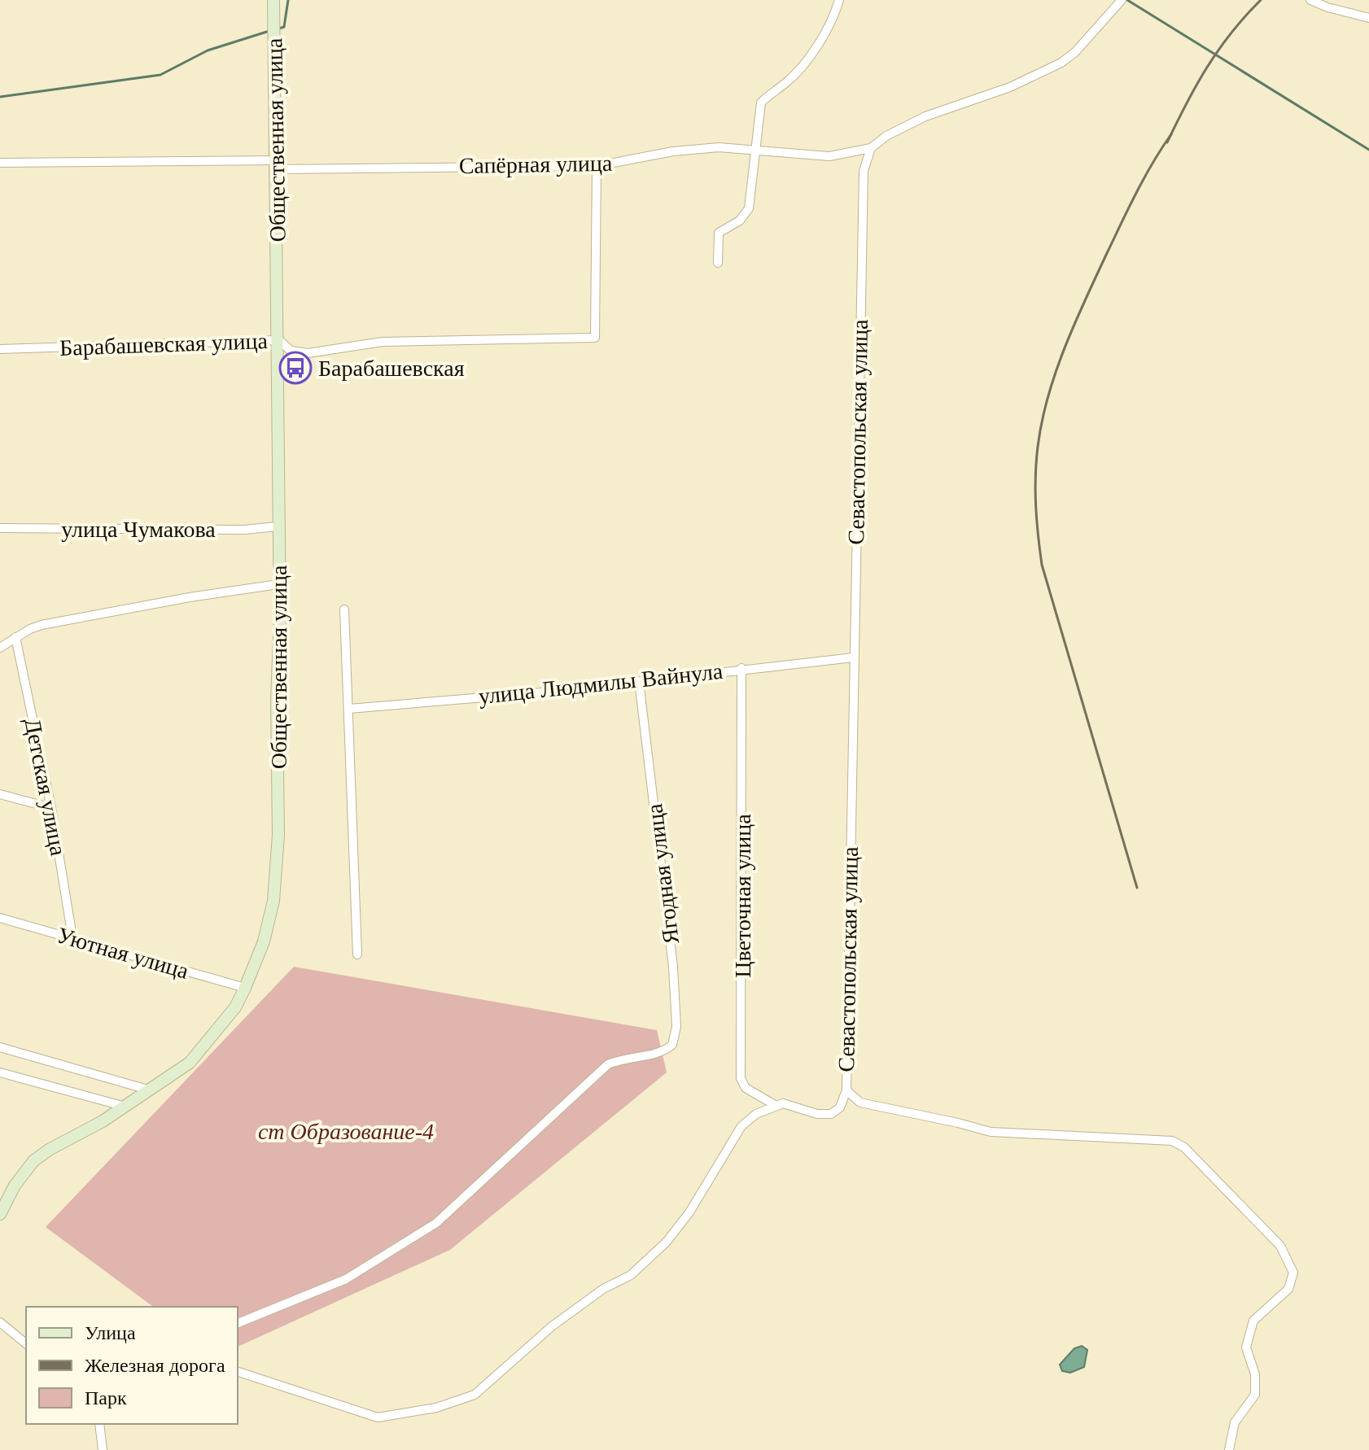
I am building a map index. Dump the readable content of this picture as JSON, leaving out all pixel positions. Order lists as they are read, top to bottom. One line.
{"streets":{"main road":["Общественная улица"],"street":["Сапёрная улица","Барабашевская улица","Севастопольская улица","улица Чумакова","улица Людмилы Вайнула","Детская улица","Ягодная улица","Цветочная улица","Уютная улица"]},"crossings":[["Общественная улица","Сапёрная улица"],["Общественная улица","Барабашевская улица"],["Общественная улица","улица Чумакова"],["Общественная улица","Уютная улица"],["Сапёрная улица","Барабашевская улица"],["Сапёрная улица","Севастопольская улица"],["Севастопольская улица","улица Людмилы Вайнула"],["улица Людмилы Вайнула","Ягодная улица"],["улица Людмилы Вайнула","Цветочная улица"],["Детская улица","Уютная улица"]],"parks":["ст Образование-4"],"places":{"bus stop":["Барабашевская"]},"legend":["Улица","Железная дорога","Парк"]}
